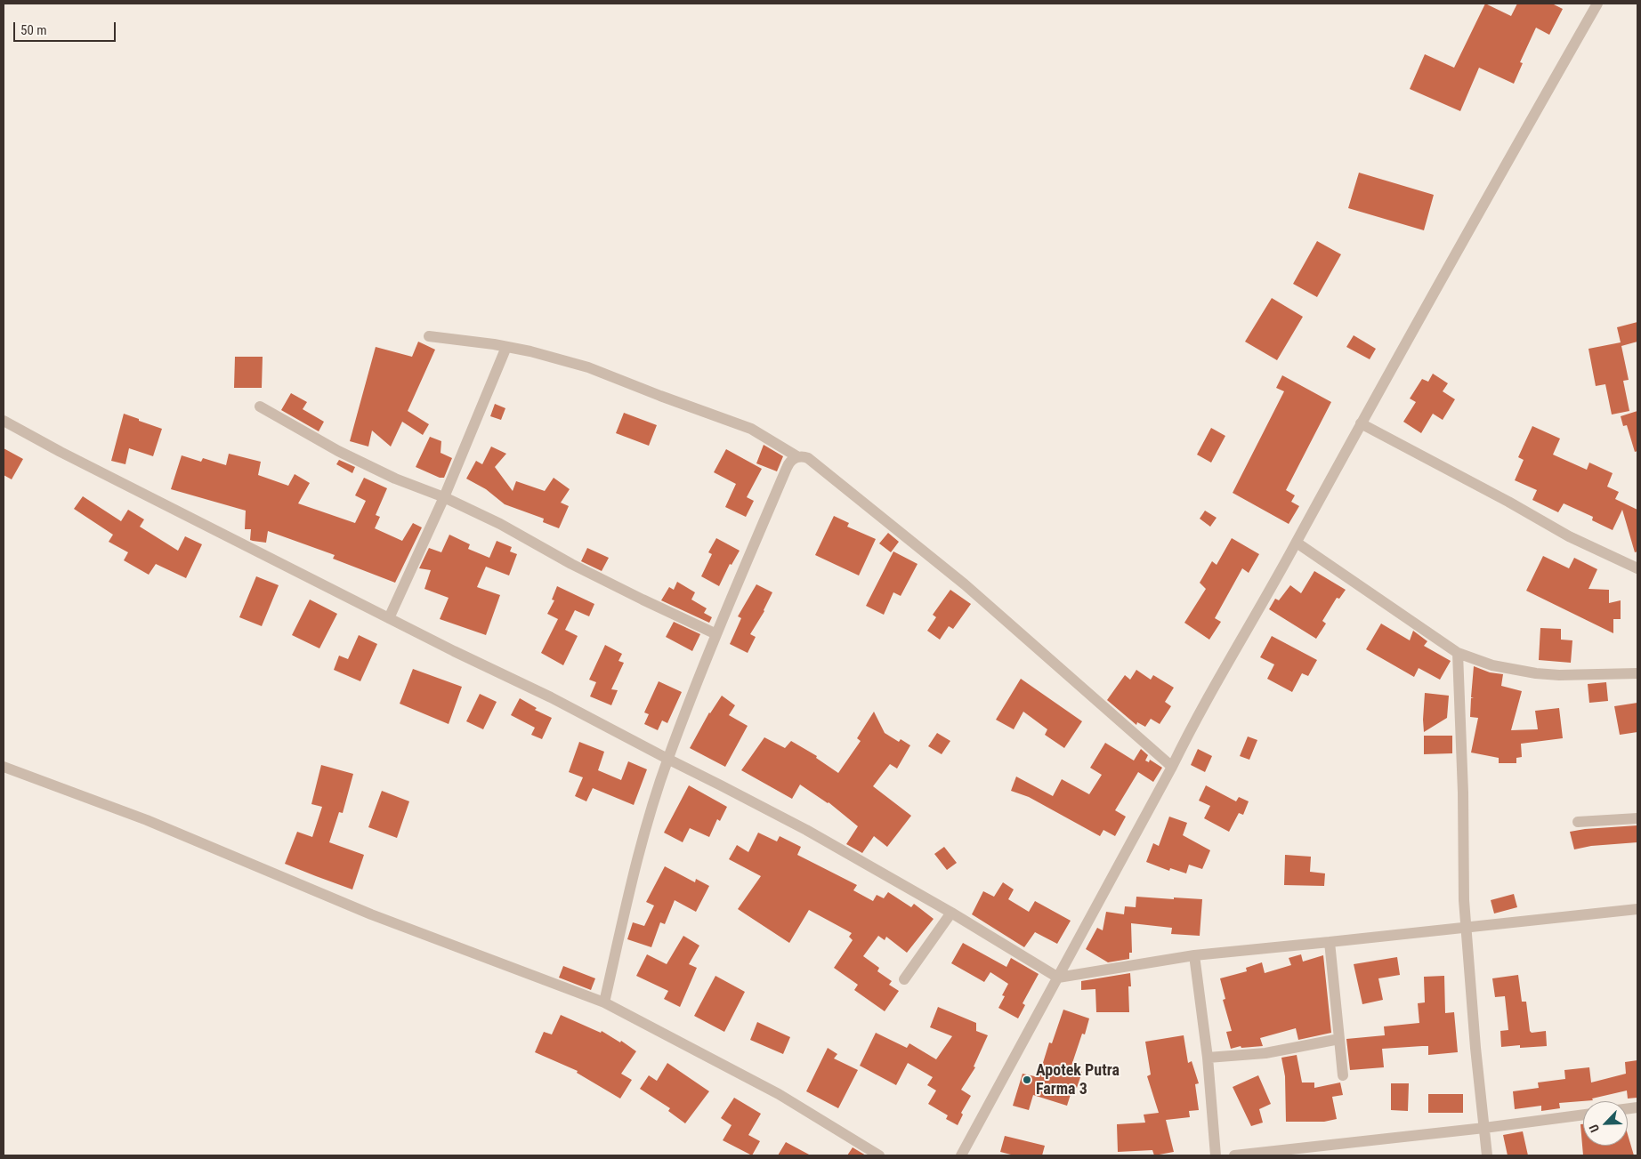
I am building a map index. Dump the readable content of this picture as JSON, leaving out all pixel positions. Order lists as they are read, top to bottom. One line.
{"places":["Apotek Putra Farma 3"],"scale_bar":"50 m","north":"bottom left"}
